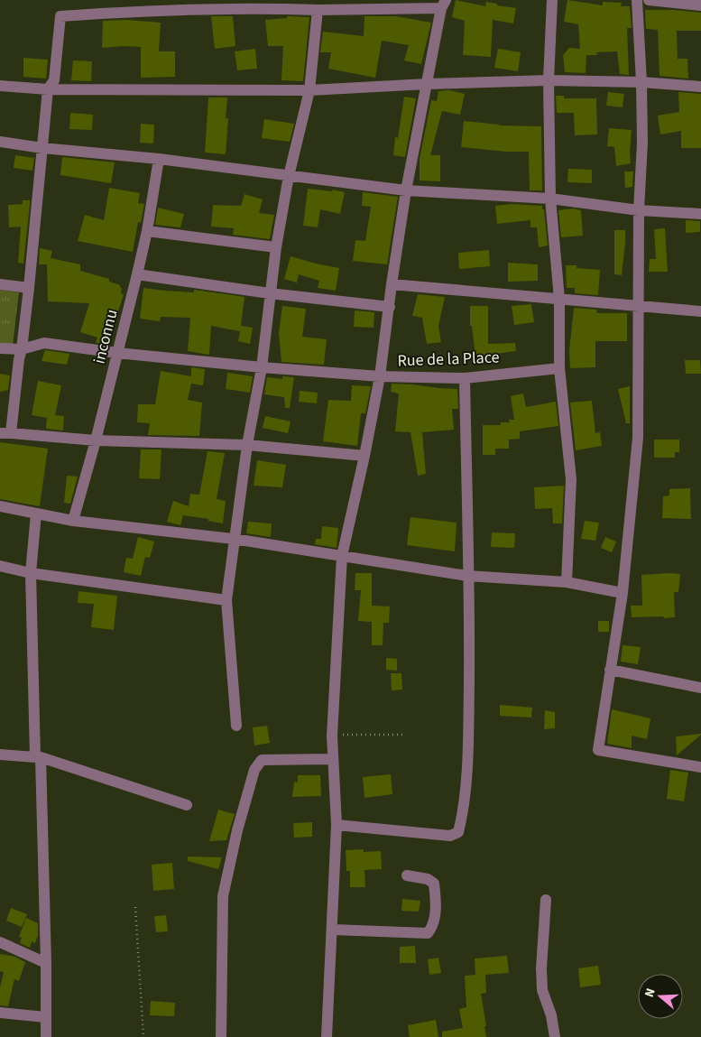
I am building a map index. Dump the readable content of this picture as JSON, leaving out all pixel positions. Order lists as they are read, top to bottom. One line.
{"streets":{"street":["inconnu","Rue de la Place"]},"crossings":[["inconnu","Rue de la Place"]],"north":"left"}
